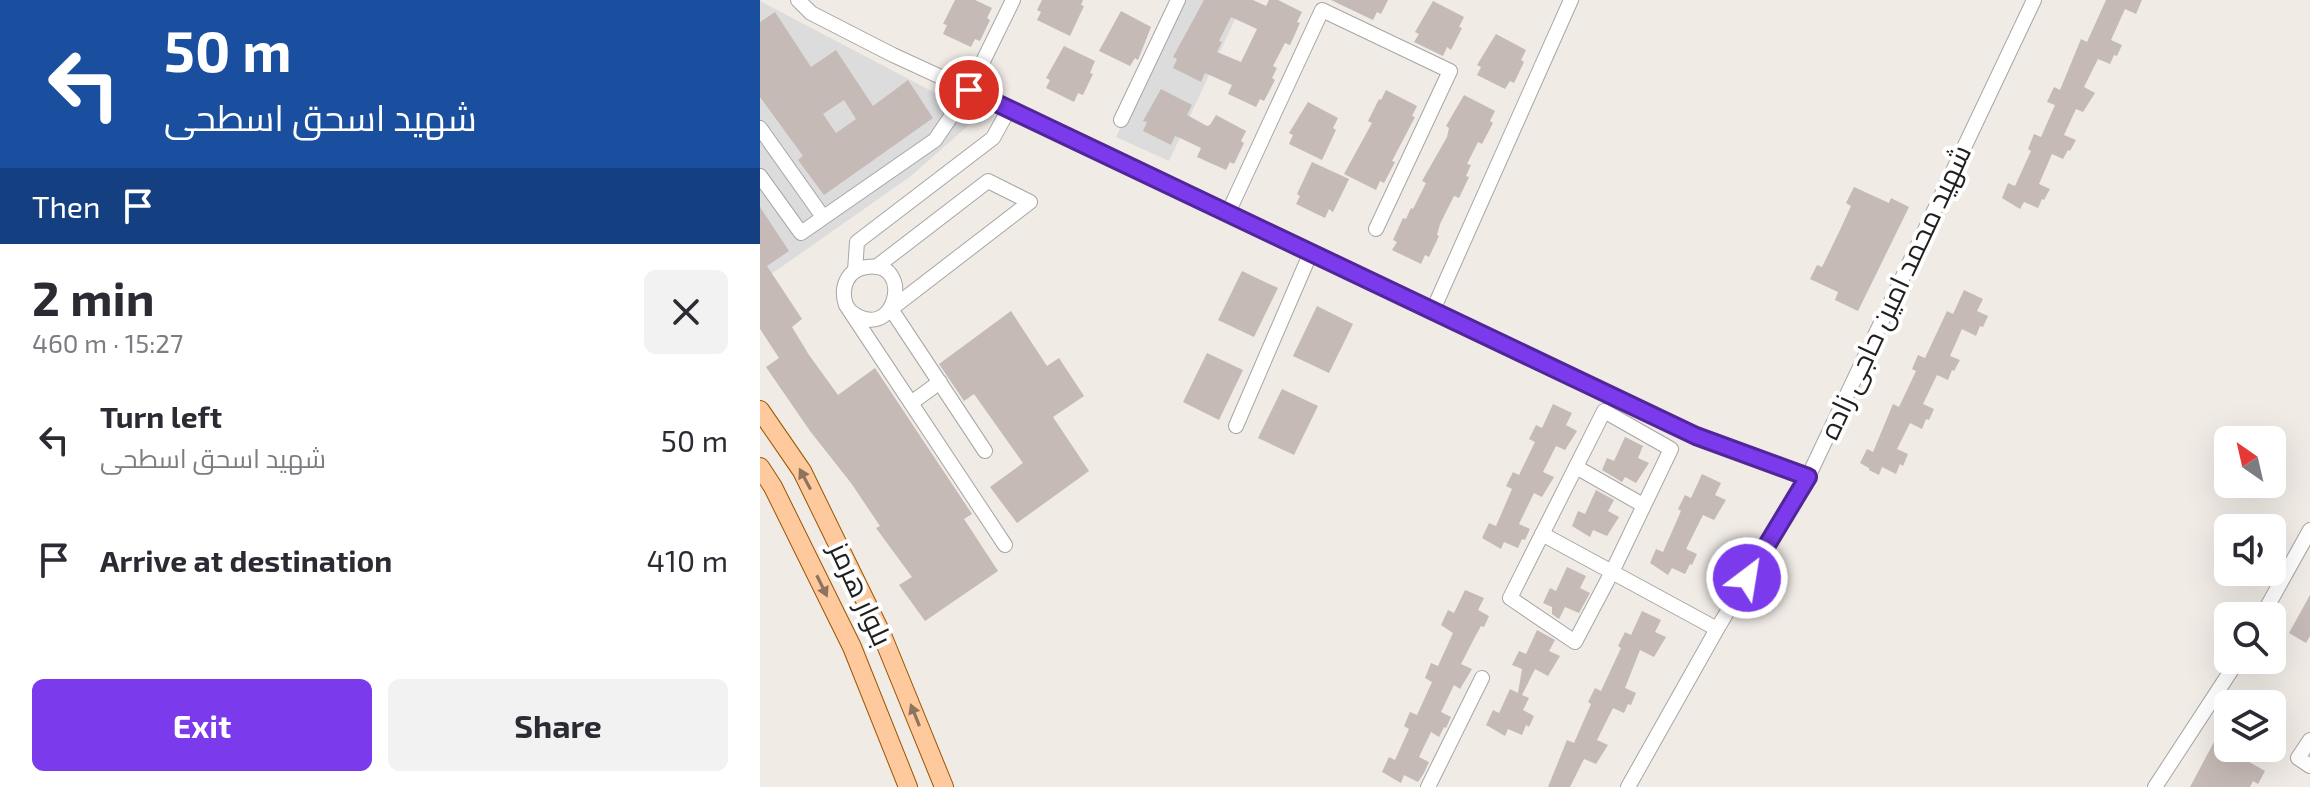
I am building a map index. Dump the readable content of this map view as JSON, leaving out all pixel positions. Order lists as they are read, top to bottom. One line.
{"streets":{"main road":["بلوار هرمز"],"street":["شهید محمد امین حاجی زاده"]},"north":"top left","page":{"turn":["50 m","شهید اسحق اسطحی"],"then":"Then","heading":["2 min","460 m · 15:27"],"list":[{"name":"Turn left","note":"شهید اسحق اسطحی","value":"50 m"},{"name":"Arrive at destination","value":"410 m"}],"buttons":["Exit","Share"]}}
